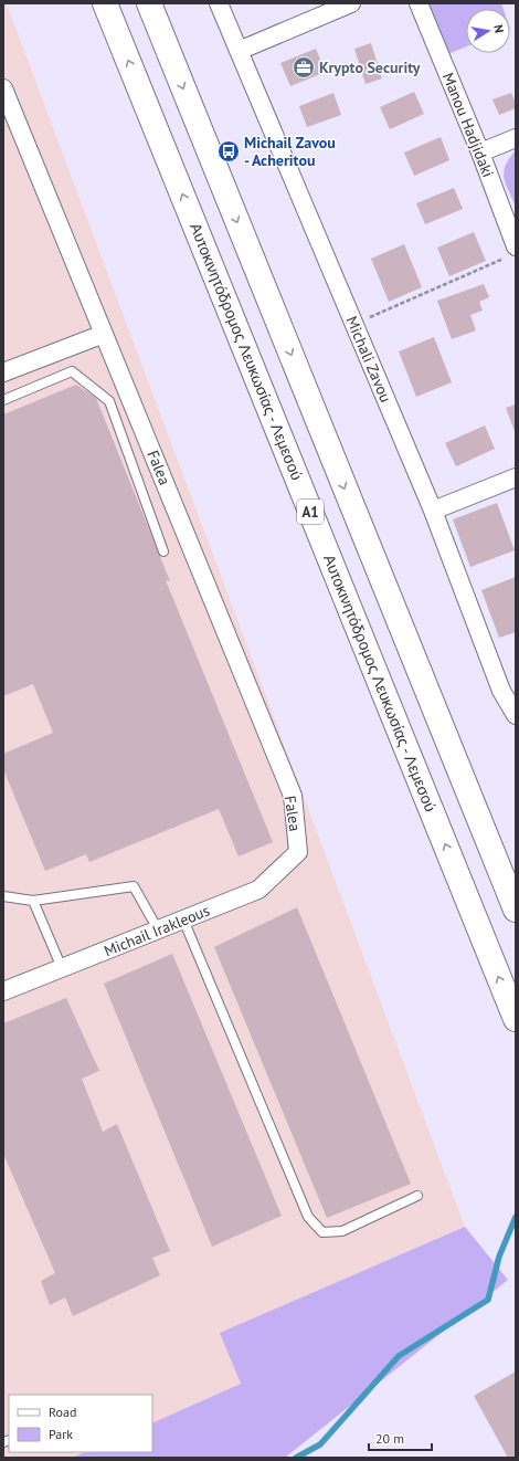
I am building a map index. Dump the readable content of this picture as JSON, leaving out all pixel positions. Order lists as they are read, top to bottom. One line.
{"streets":{"highway":["Αυτοκινητόδρομος Λευκωσίας - Λεμεσού","A1"],"street":["Manou Hadjidaki","Michali Zavou","Falea","Michail Irakleous"]},"crossings":[["Falea","Michail Irakleous"]],"places":{"office":["Krypto Security"],"bus stop":["Michail Zavou - Acheritou"]},"legend":["Road","Park"],"scale_bar":"20 m","north":"right"}
